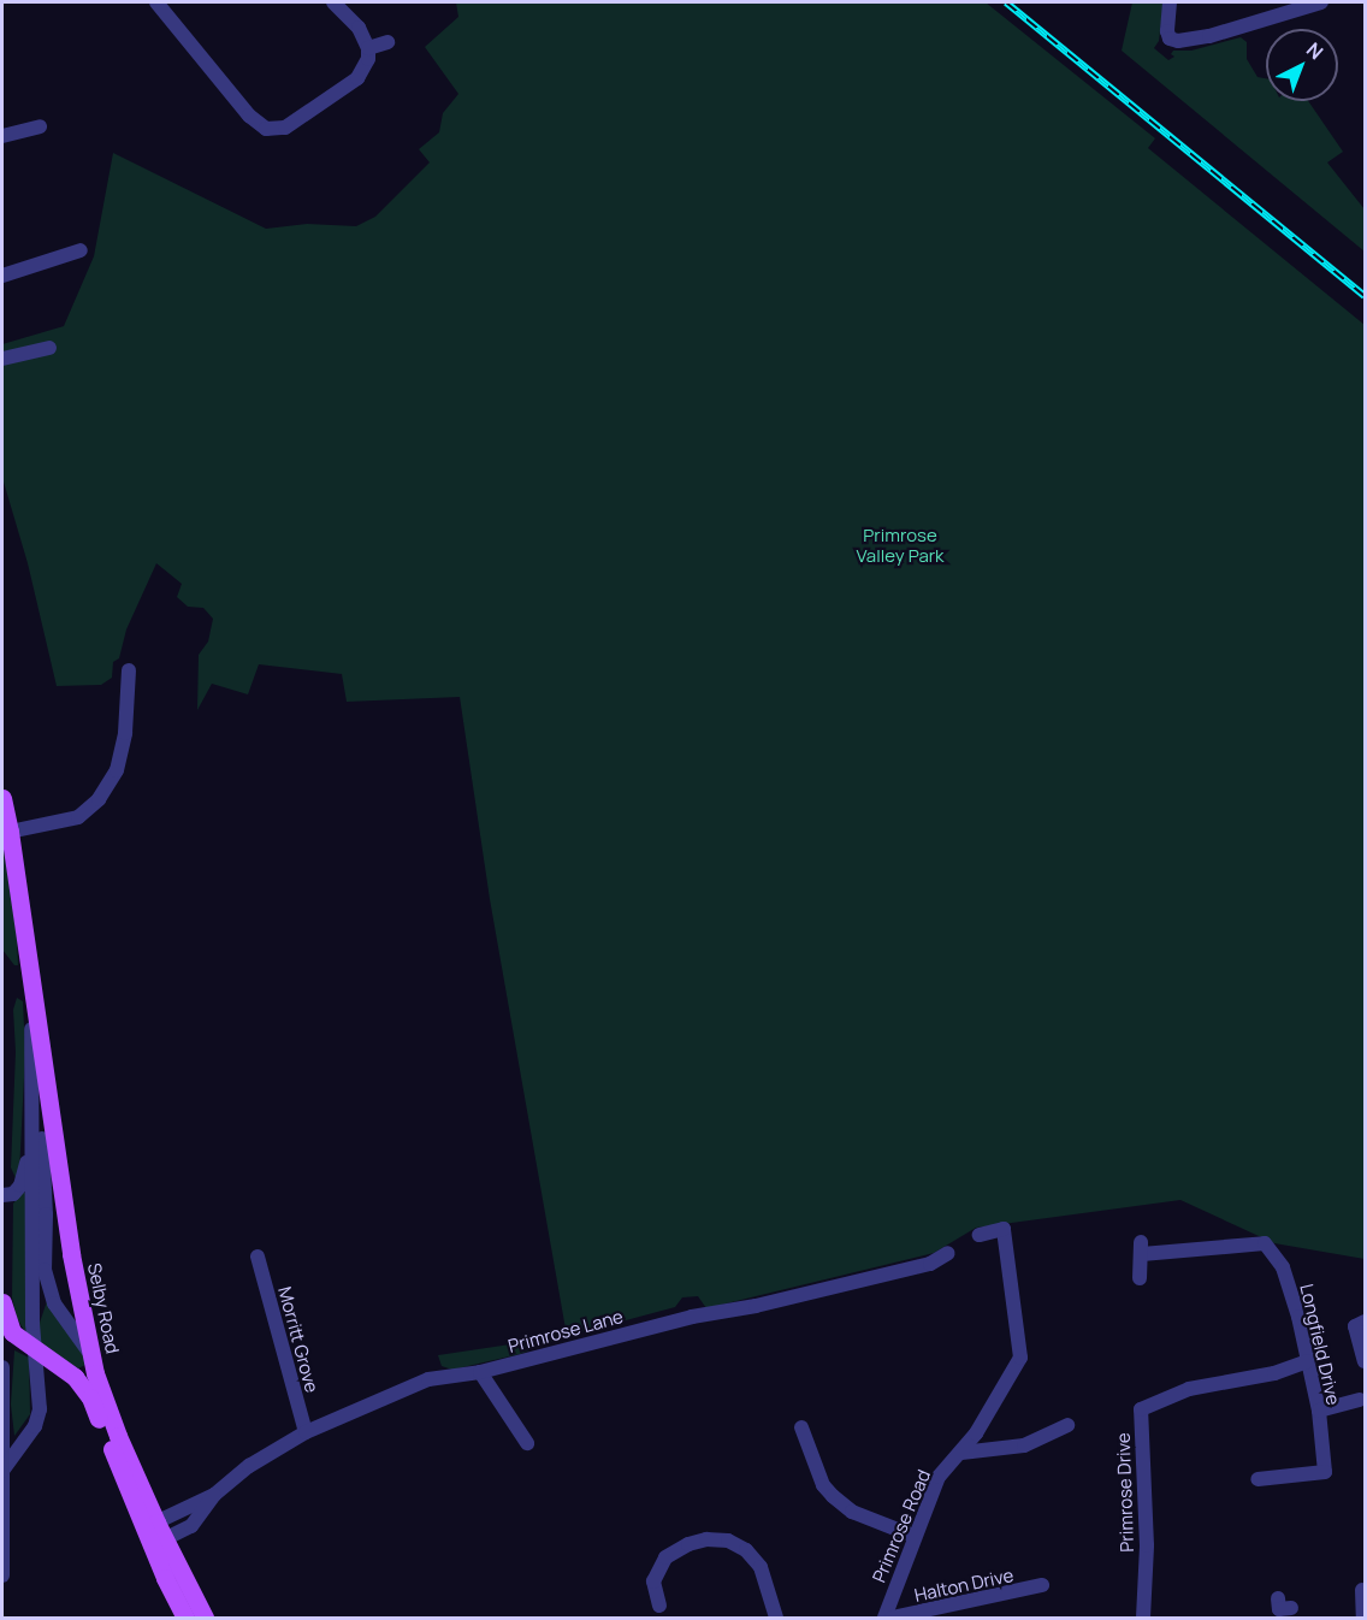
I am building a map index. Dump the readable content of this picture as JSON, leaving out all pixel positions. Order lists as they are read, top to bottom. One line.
{"streets":{"main road":["Selby Road"],"street":["Primrose Lane","Morritt Grove","Longfield Drive","Primrose Drive","Primrose Road","Halton Drive"]},"crossings":[["Selby Road","Primrose Lane"],["Primrose Lane","Morritt Grove"],["Longfield Drive","Primrose Drive"]],"parks":["Primrose Valley Park"],"north":"top right"}
